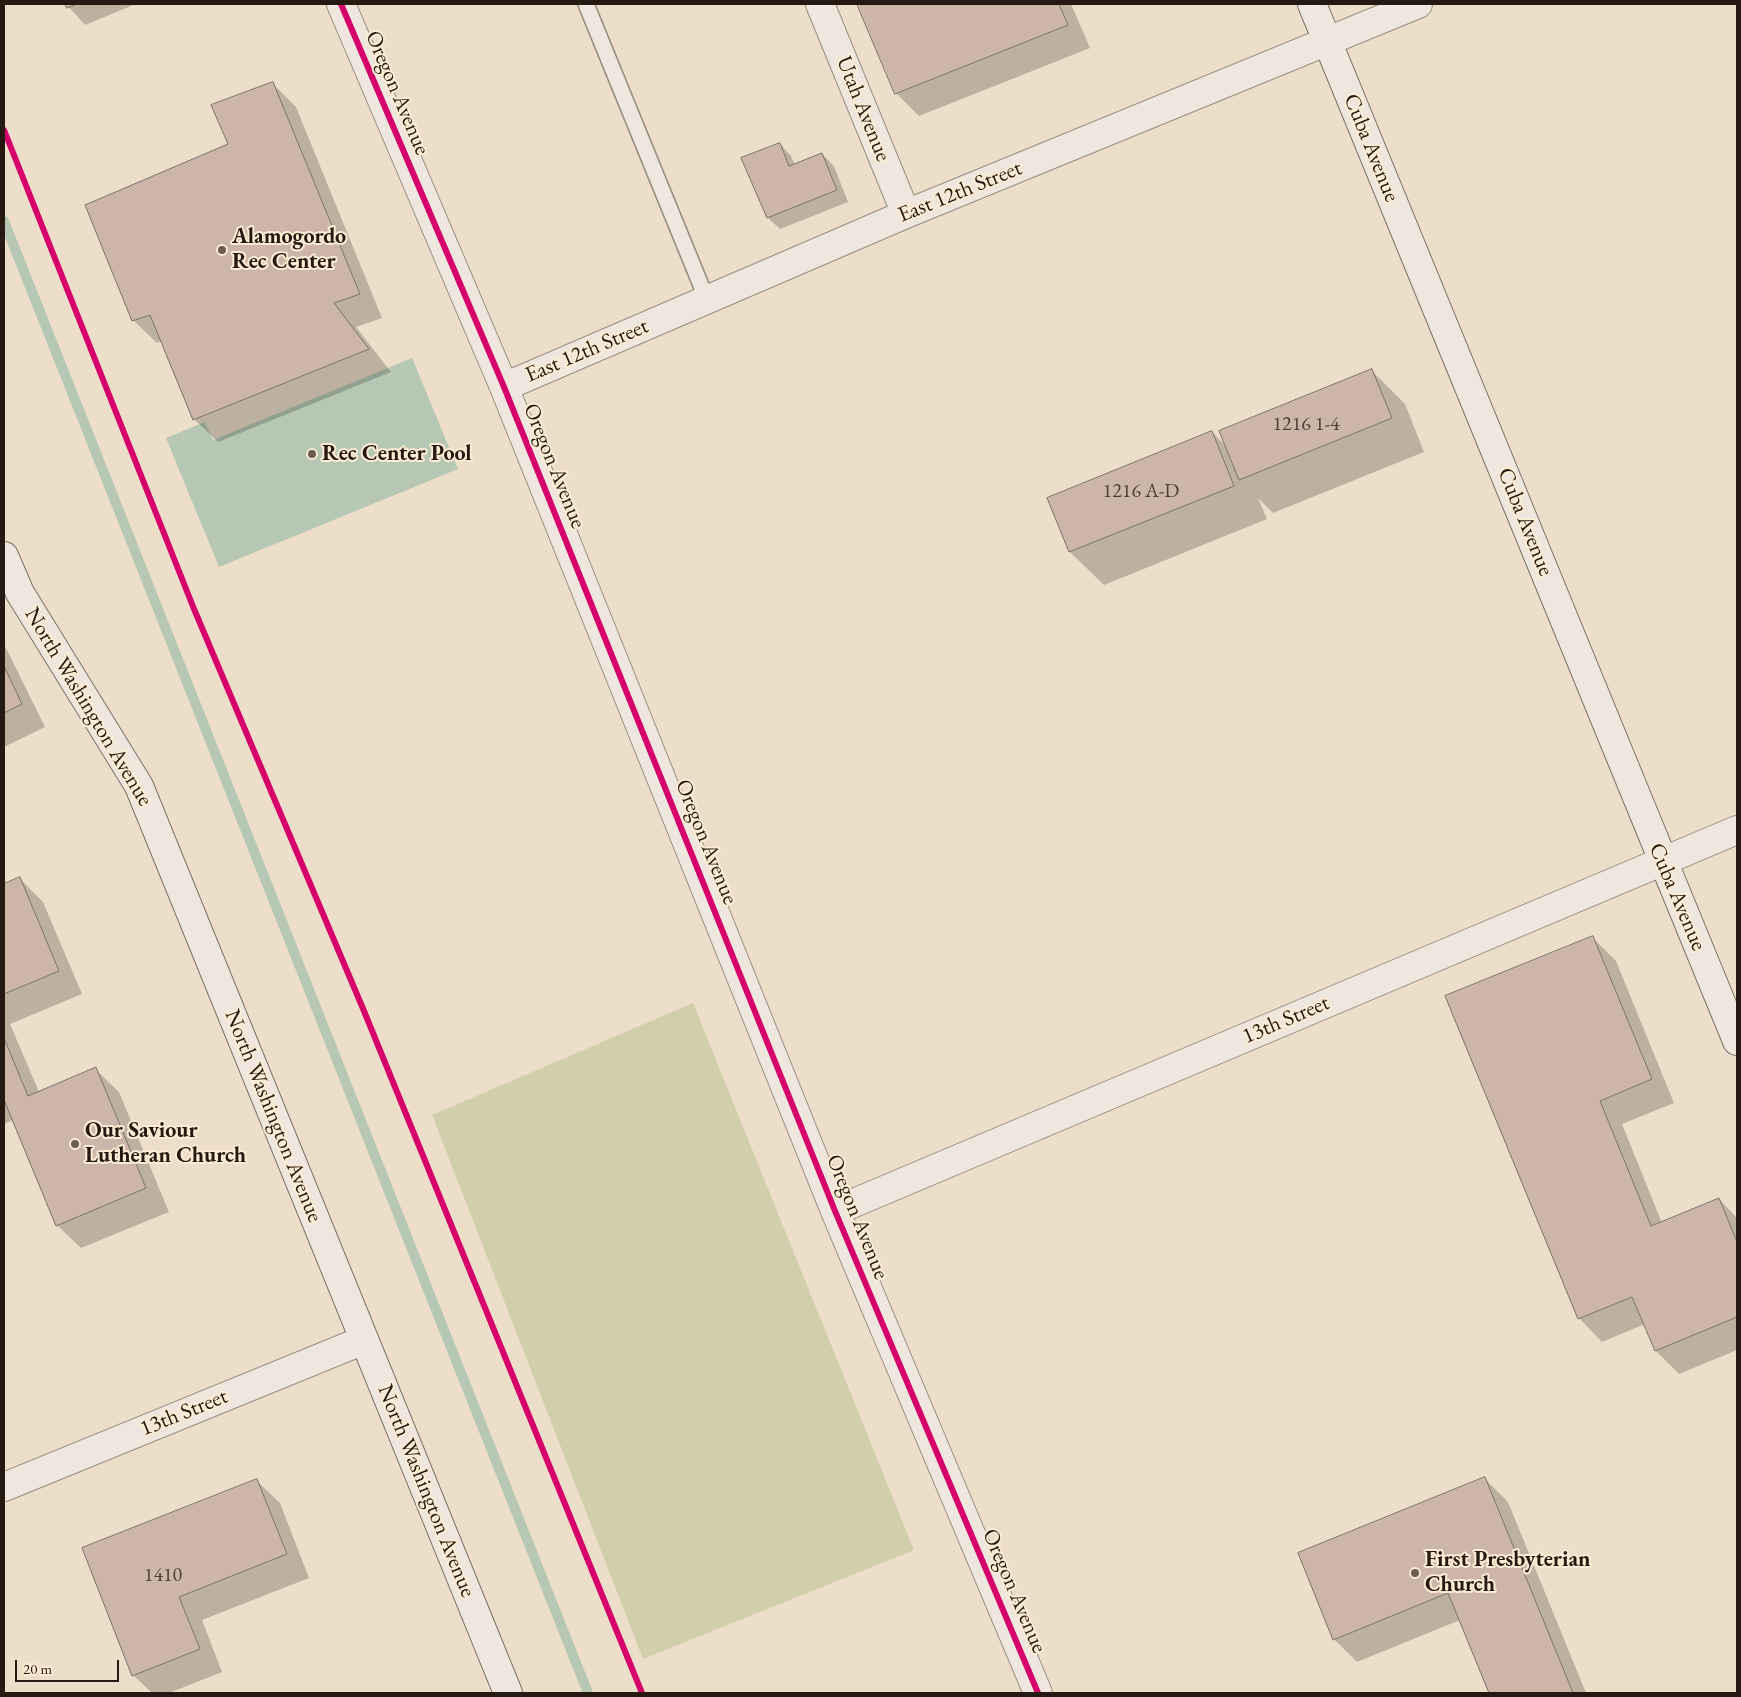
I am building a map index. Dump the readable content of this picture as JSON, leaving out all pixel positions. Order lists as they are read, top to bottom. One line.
{"streets":{"street":["Oregon Avenue","Utah Avenue","Cuba Avenue","East 12th Street","North Washington Avenue","13th Street"]},"crossings":[["Oregon Avenue","East 12th Street"],["Oregon Avenue","13th Street"],["Utah Avenue","East 12th Street"],["Cuba Avenue","East 12th Street"],["Cuba Avenue","13th Street"],["North Washington Avenue","13th Street"]],"places":["Alamogordo Rec Center","Rec Center Pool","Our Saviour Lutheran Church","First Presbyterian Church"],"house_numbers":["1216 1-4","1216 A-D","1410"],"scale_bar":"20 m"}
